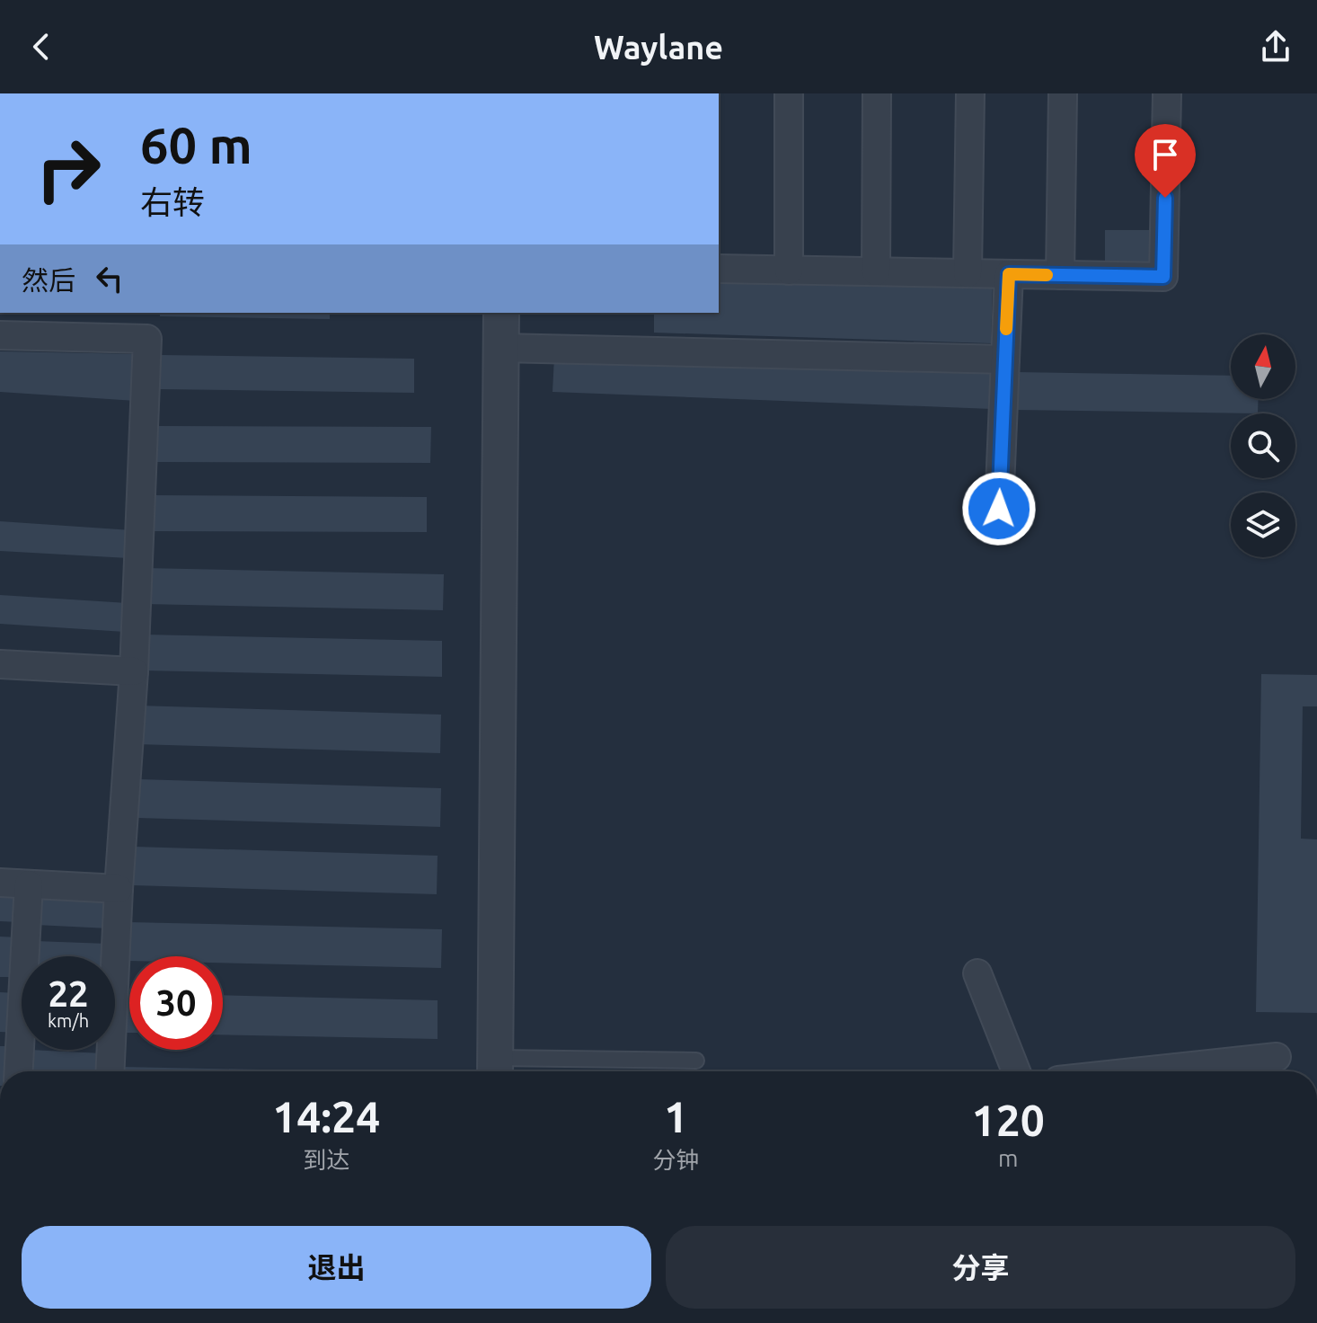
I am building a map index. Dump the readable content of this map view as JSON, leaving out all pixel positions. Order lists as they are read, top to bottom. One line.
{"north":"top","page":{"header":"Waylane","turn":["60 m","右转"],"then":"然后","speed":"22 km/h","limit":"30","eta":["14:24","到达","1","分钟","120","m"],"buttons":["退出","分享"]}}
